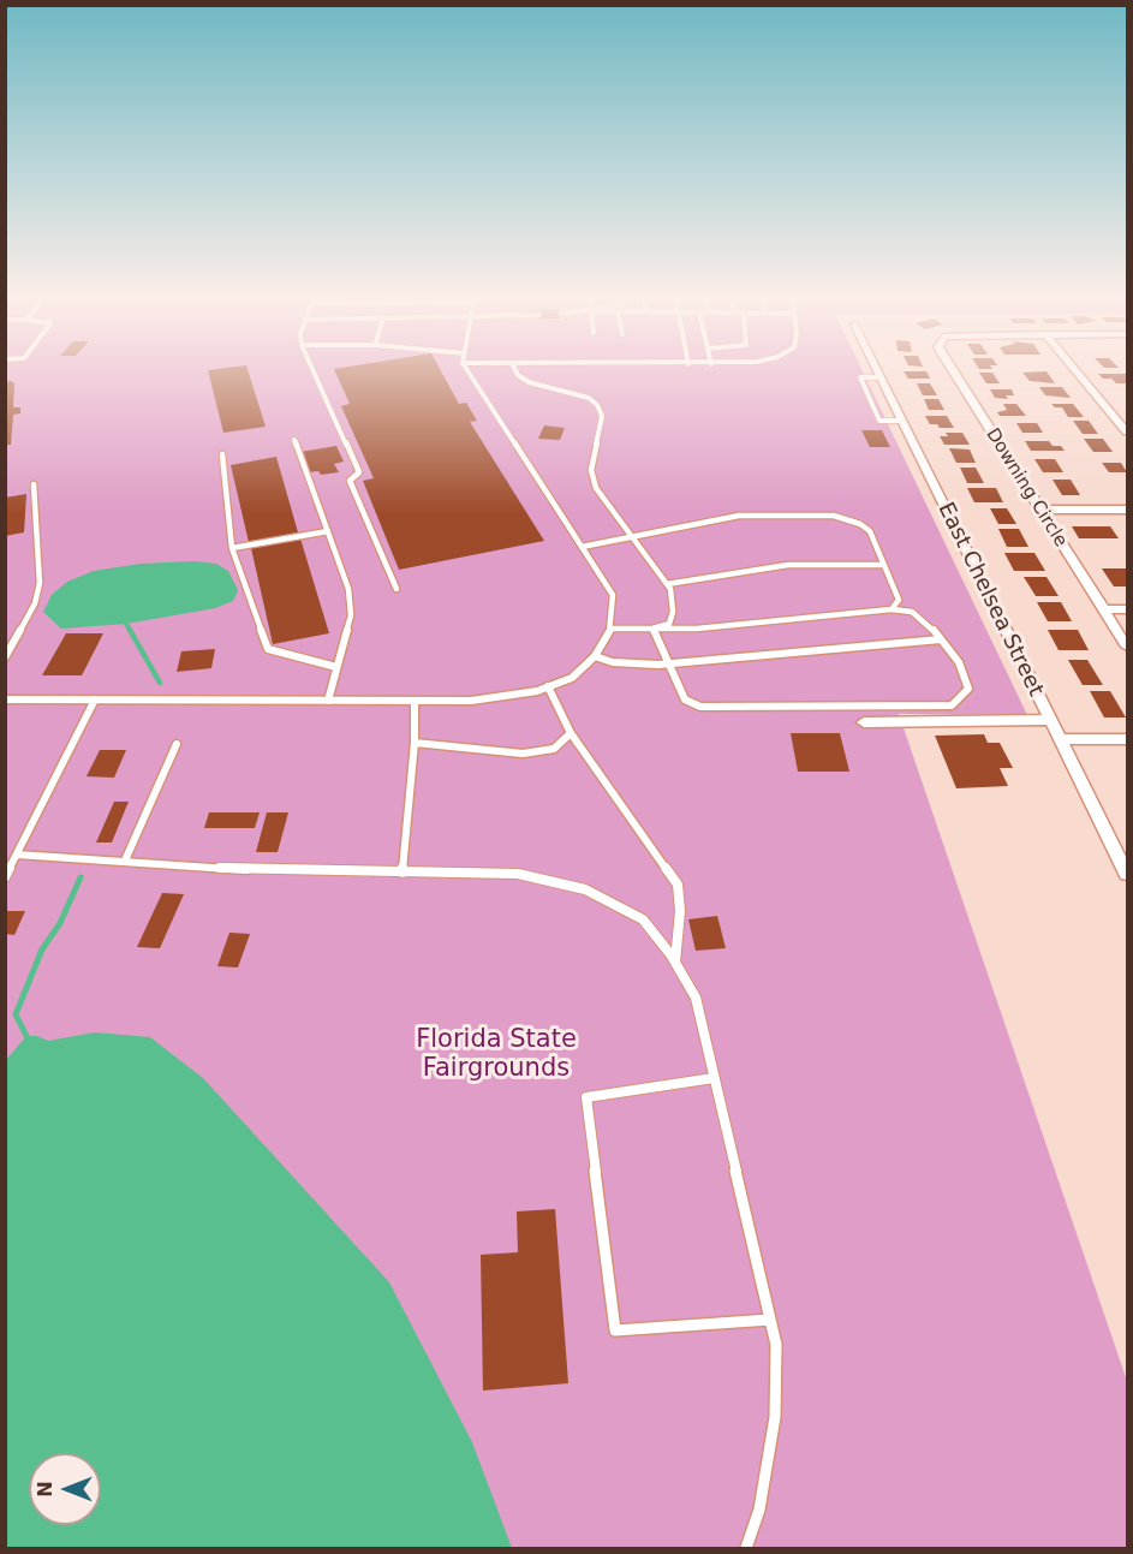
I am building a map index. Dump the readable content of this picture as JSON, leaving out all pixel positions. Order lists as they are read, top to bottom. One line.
{"streets":{"street":["Downing Circle","East Chelsea Street"]},"parks":["Florida State Fairgrounds"],"north":"left"}
